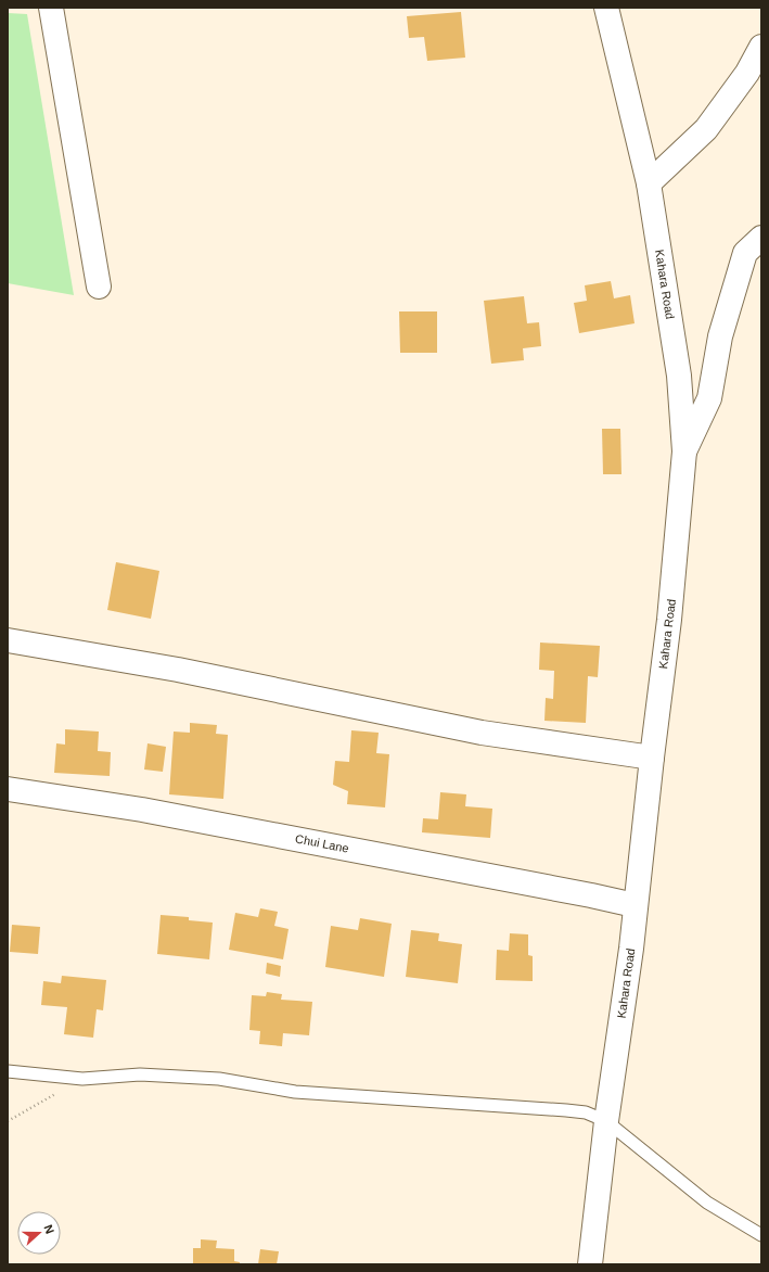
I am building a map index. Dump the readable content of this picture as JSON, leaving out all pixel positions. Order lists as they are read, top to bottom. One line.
{"streets":{"street":["Kahara Road","Chui Lane"]},"crossings":[["Kahara Road","Chui Lane"]],"north":"right"}
